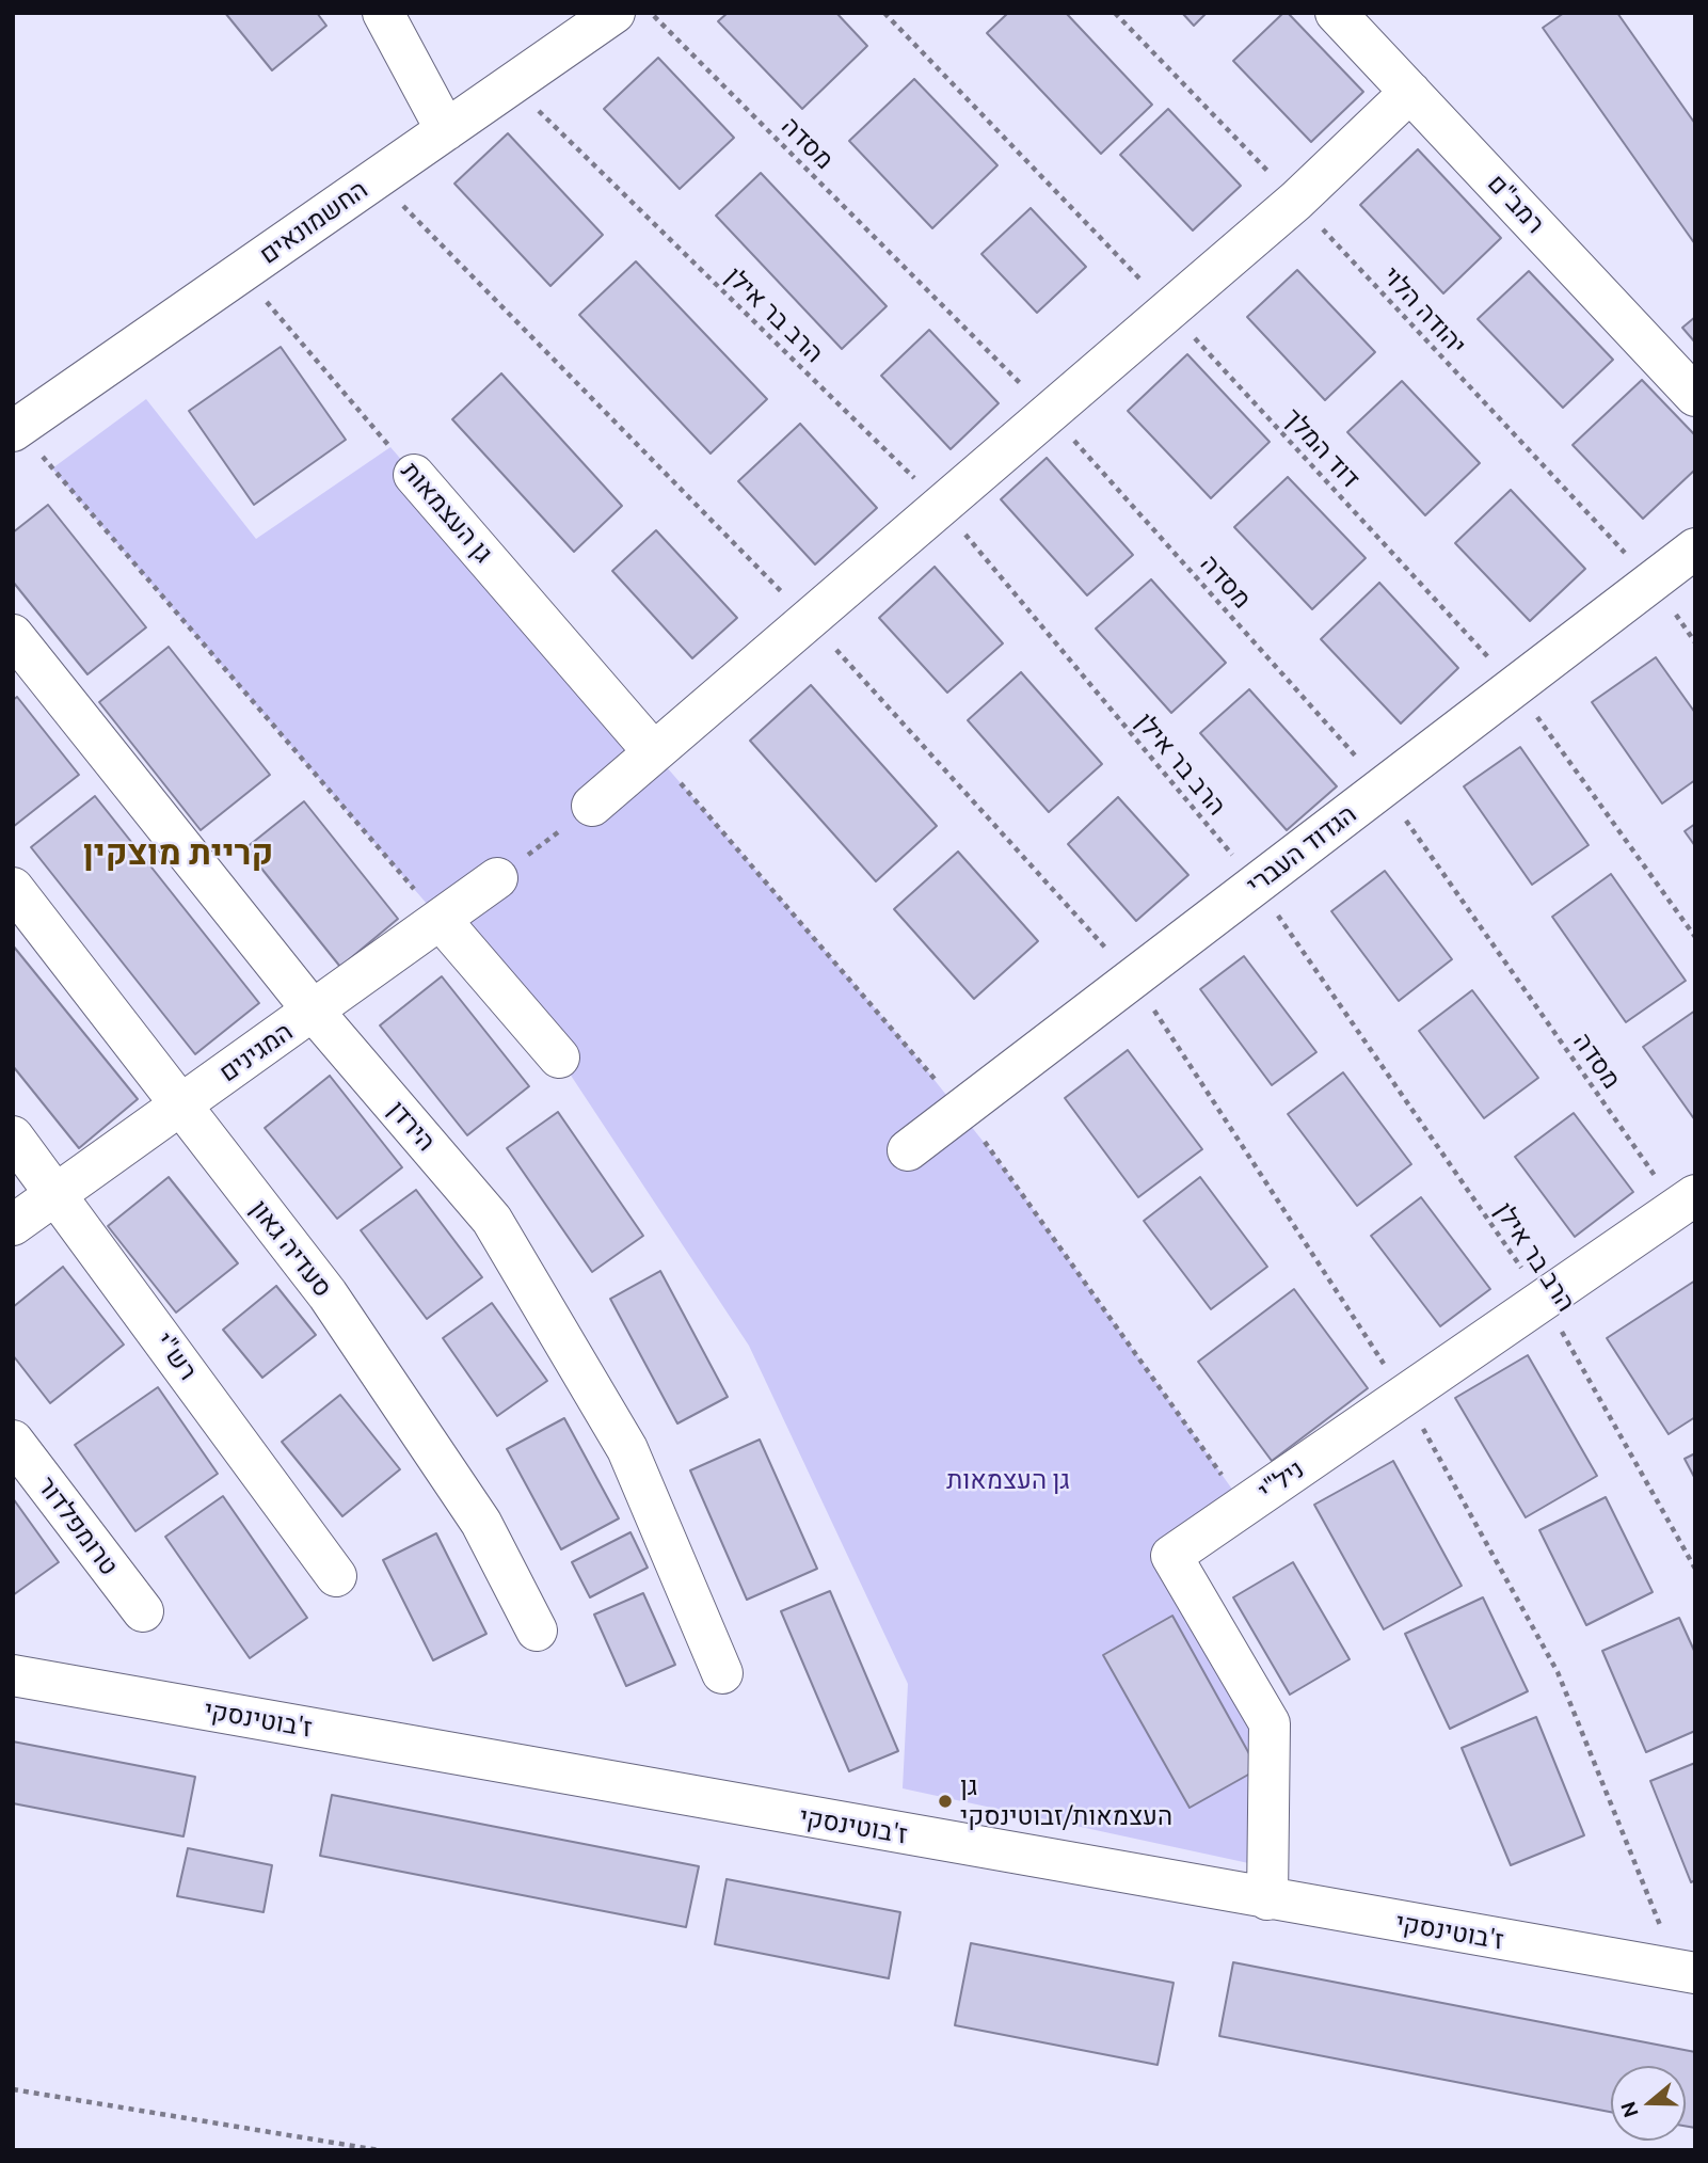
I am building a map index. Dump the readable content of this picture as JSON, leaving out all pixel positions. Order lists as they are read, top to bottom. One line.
{"streets":{"street":["רמב\"ם","החשמונאים","גן העצמאות","הגדוד העברי","המגינים","הירדן","סעדיה גאון","רש\"י","ניל\"י","טרומפלדור","ז'בוטינסקי"],"path":["מסדה","יהודה הלוי","הרב בר אילן","דוד המלך"]},"crossings":[["מסדה","הגדוד העברי"],["מסדה","ניל\"י"],["החשמונאים","הרב בר אילן"],["החשמונאים","גן העצמאות"],["יהודה הלוי","הגדוד העברי"],["הרב בר אילן","הגדוד העברי"],["הרב בר אילן","ניל\"י"],["דוד המלך","הגדוד העברי"],["המגינים","הירדן"],["המגינים","סעדיה גאון"],["המגינים","רש\"י"],["ניל\"י","ז'בוטינסקי"]],"districts":["קריית מוצקין"],"parks":["גן העצמאות"],"places":["גן העצמאות/זבוטינסקי"],"north":"left"}
